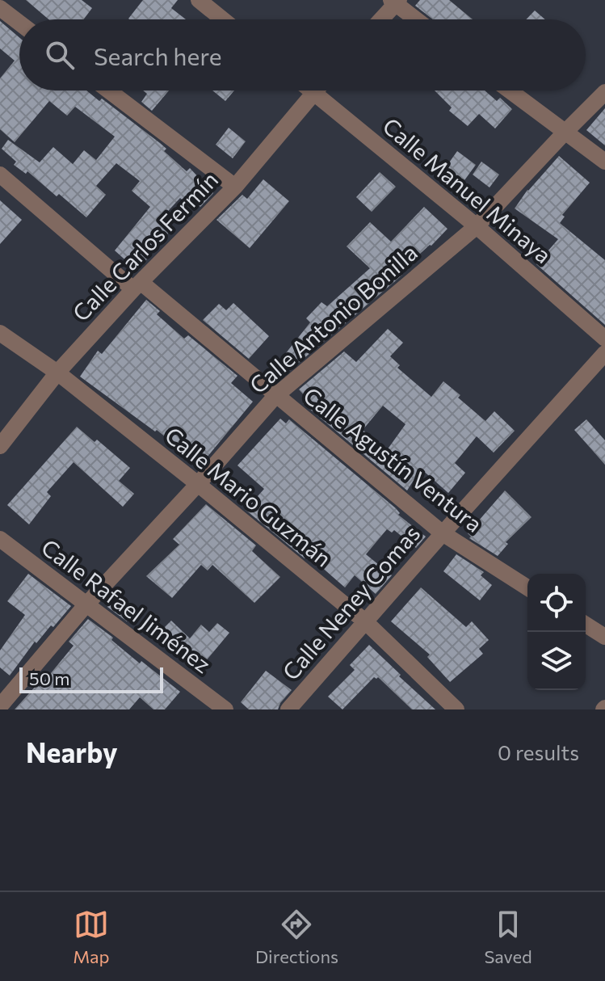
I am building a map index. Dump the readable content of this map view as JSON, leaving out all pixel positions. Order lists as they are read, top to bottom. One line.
{"streets":{"street":["Calle Manuel Minaya","Calle Carlos Fermín","Calle Antonio Bonilla","Calle Agustín Ventura","Calle Mario Guzmán","Calle Neney Comas","Calle Rafael Jiménez"]},"crossings":[["Calle Manuel Minaya","Calle Carlos Fermín"],["Calle Manuel Minaya","Calle Antonio Bonilla"],["Calle Carlos Fermín","Calle Agustín Ventura"],["Calle Carlos Fermín","Calle Mario Guzmán"],["Calle Antonio Bonilla","Calle Agustín Ventura"],["Calle Antonio Bonilla","Calle Mario Guzmán"],["Calle Antonio Bonilla","Calle Rafael Jiménez"],["Calle Agustín Ventura","Calle Neney Comas"],["Calle Mario Guzmán","Calle Neney Comas"]],"scale_bar":"50 m","page":{"search":"Search here","scale":"50 m","heading":["Nearby","0 results"],"nav":["Map","Directions","Saved"]}}
